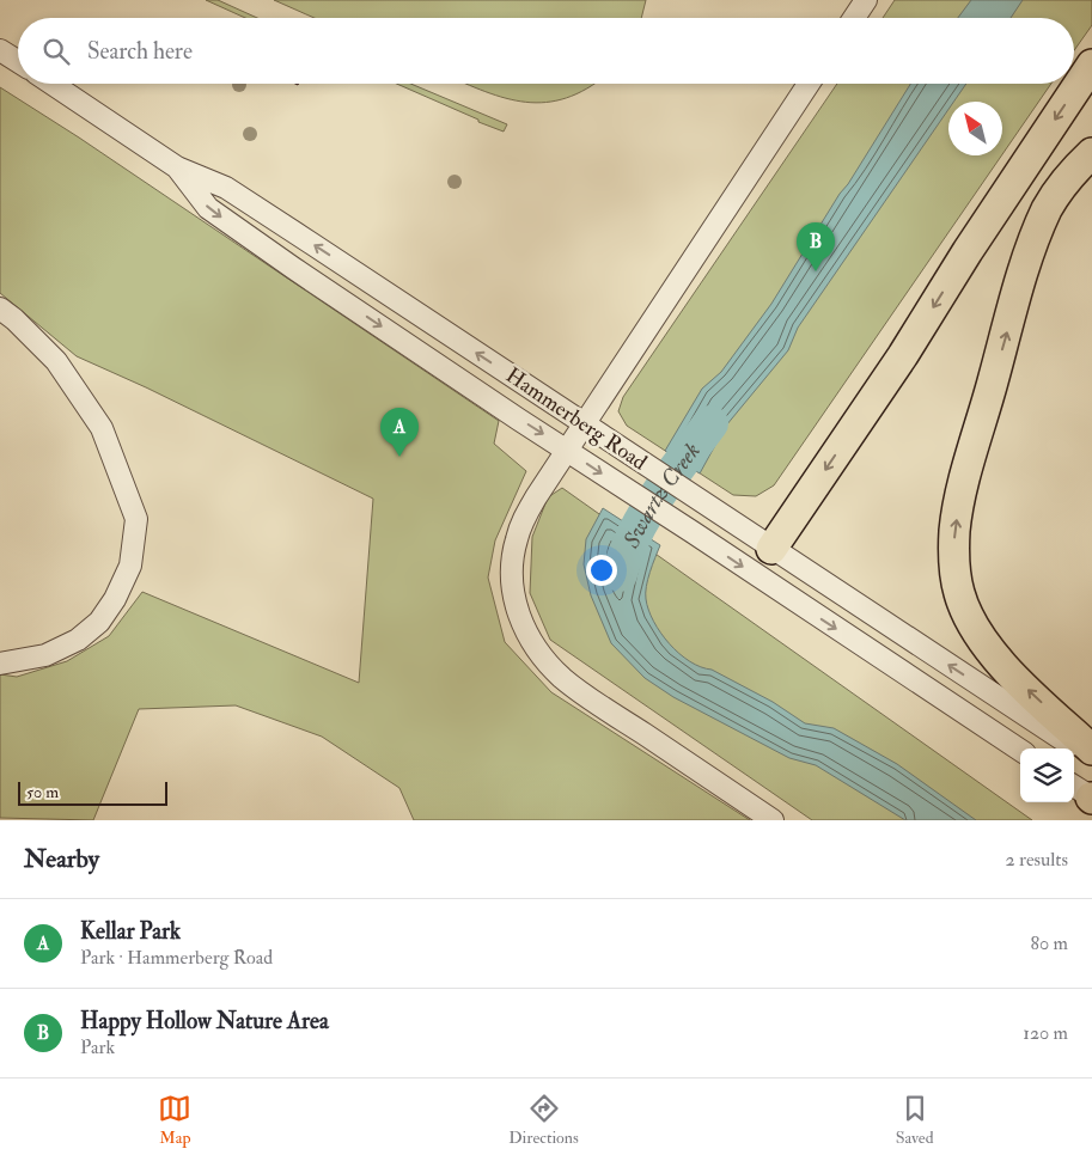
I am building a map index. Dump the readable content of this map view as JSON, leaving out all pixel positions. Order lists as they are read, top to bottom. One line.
{"streets":{"street":["Hammerberg Road"]},"water":["Swartz Creek"],"scale_bar":"50 m","north":"top left","page":{"search":"Search here","pins":["B","A"],"scale":"50 m","heading":["Nearby","2 results"],"list":[{"mark":"A","name":"Kellar Park","note":"Park · Hammerberg Road","value":"80 m"},{"mark":"B","name":"Happy Hollow Nature Area","note":"Park","value":"120 m"}],"nav":["Map","Directions","Saved"]}}
